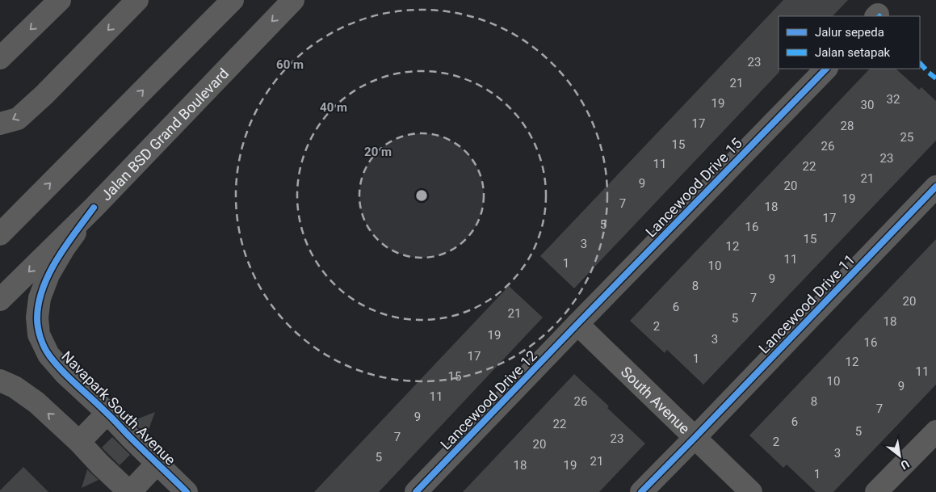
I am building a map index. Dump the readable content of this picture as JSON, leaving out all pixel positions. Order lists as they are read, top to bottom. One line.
{"streets":{"main road":["Jalan BSD Grand Boulevard"],"street":["Lancewood Drive 15","Lancewood Drive 11","Lancewood Drive 12","South Avenue","Navapark South Avenue"]},"crossings":[["Jalan BSD Grand Boulevard","Navapark South Avenue"],["Lancewood Drive 15","Lancewood Drive 12"],["Lancewood Drive 15","South Avenue"],["Lancewood Drive 11","South Avenue"],["Lancewood Drive 12","South Avenue"]],"house_numbers":["23","21","32","19","30","17","28","25","15","26","23","11","22","21","9","20","19","7","18","17","5","16","15","3","12","11","1","10","9","8","7","20","6","21","5","18","2","19","3","16","17","1","12","11","15","10","9","11","26","8","7","9","6","22","5","7","23","2","20","3","5","21","18","19","1"],"legend":["Jalur sepeda","Jalan setapak"],"north":"bottom right","rings":["60 m","40 m","20 m"]}
